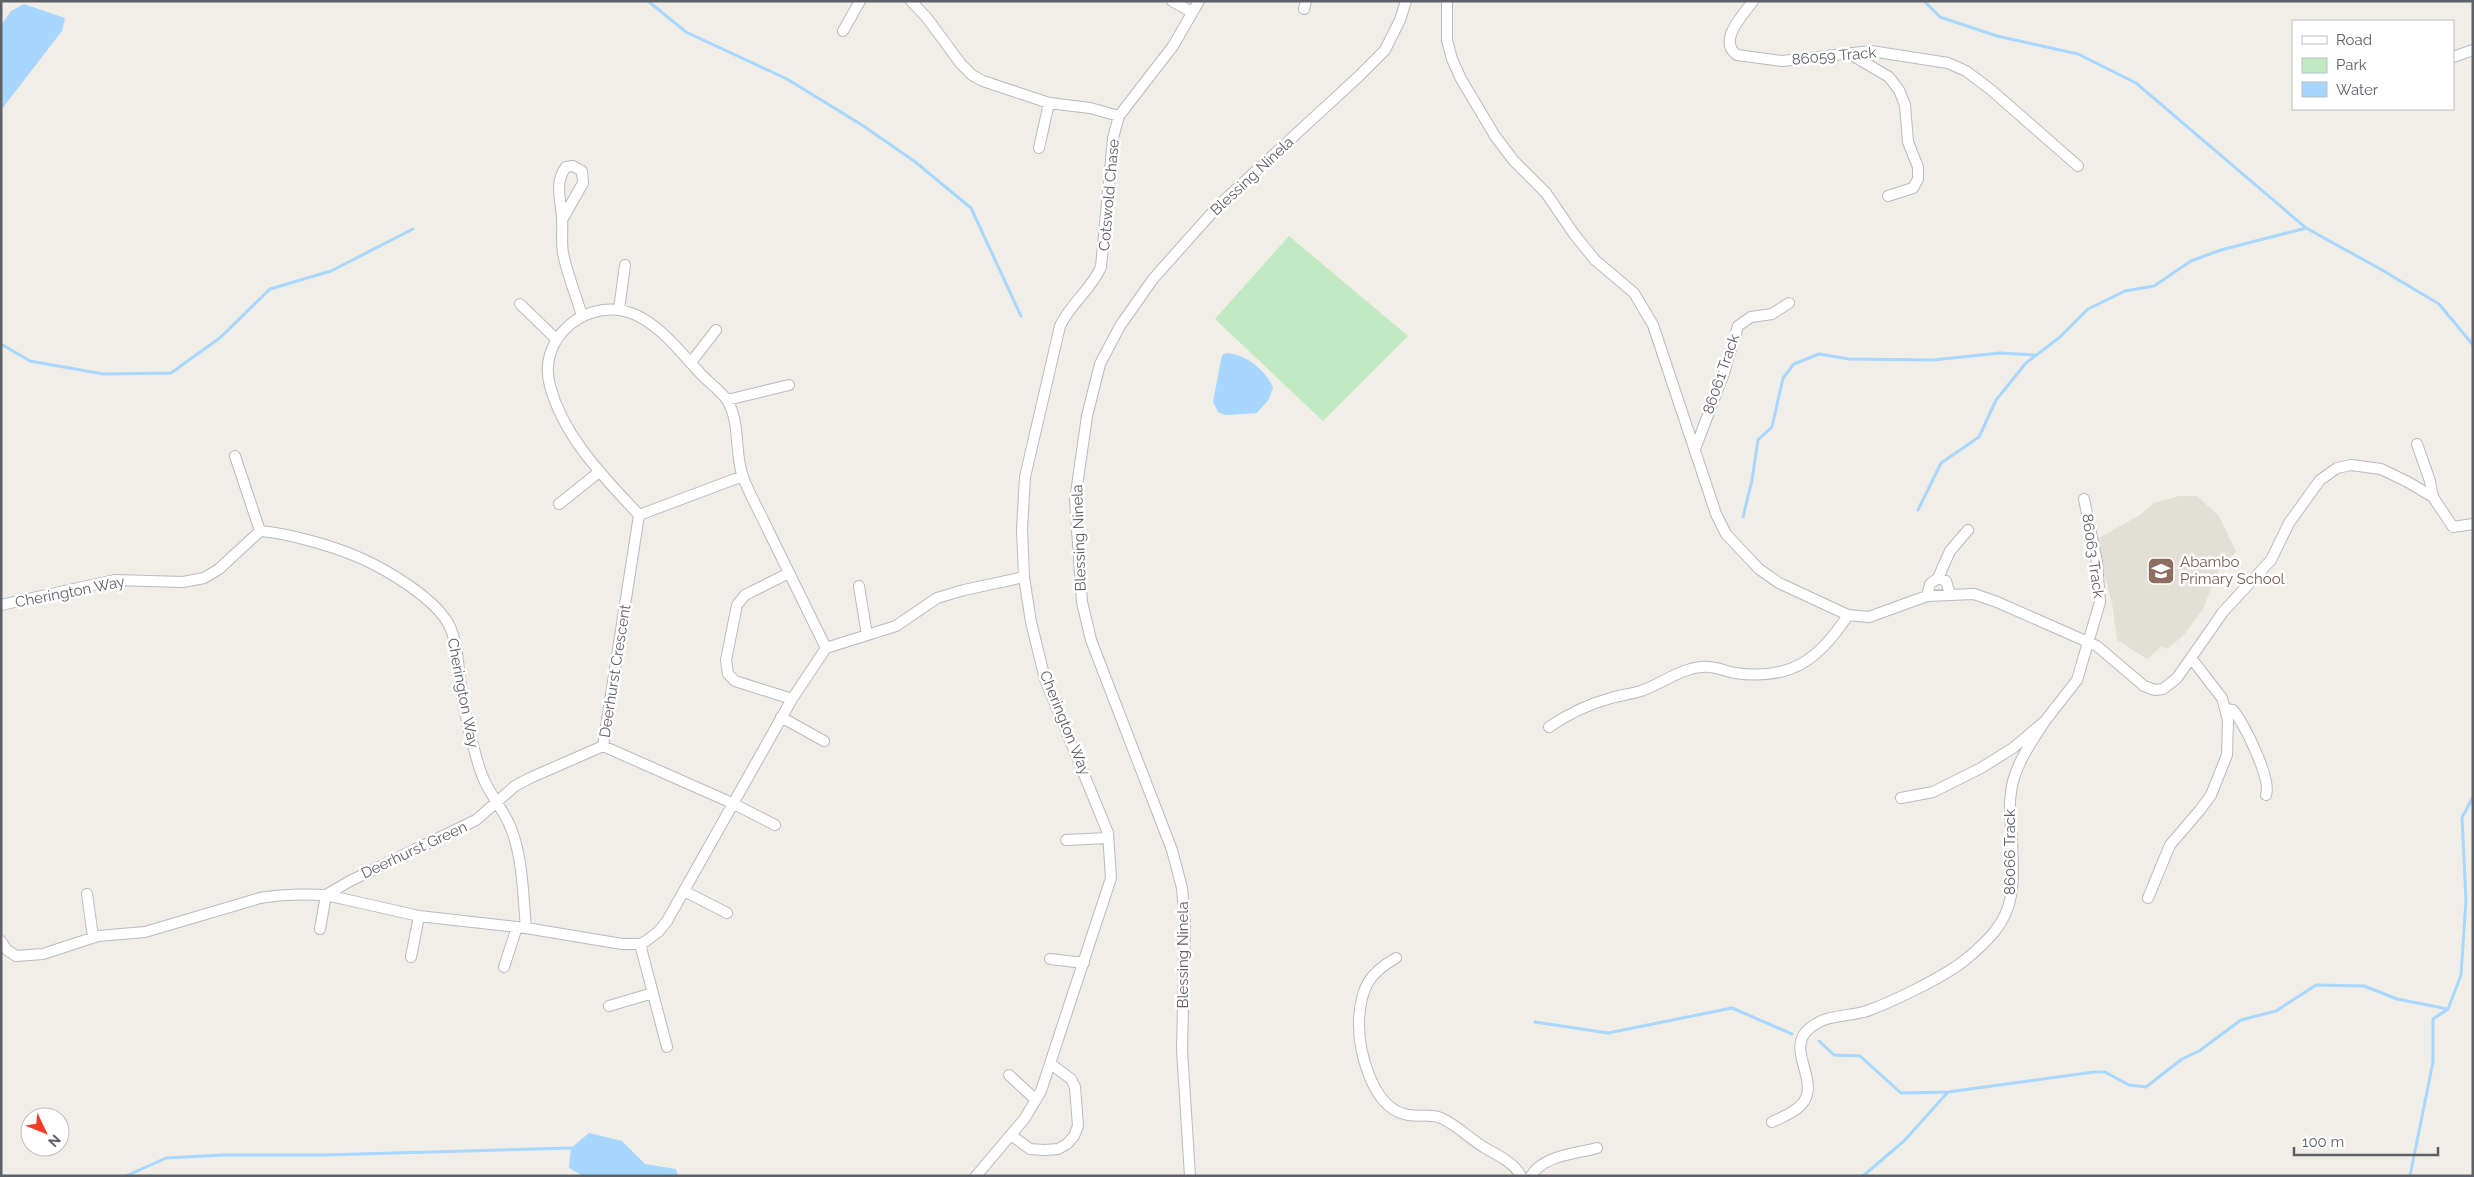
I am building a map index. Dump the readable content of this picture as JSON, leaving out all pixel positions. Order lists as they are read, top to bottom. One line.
{"streets":{"street":["86059 Track","Blessing Ninela","Cotswold Chase","86061 Track","86063 Track","Cherington Way","Deerhurst Crescent","Deerhurst Green","86066 Track"]},"crossings":[["Cotswold Chase","Cherington Way"],["86063 Track","86066 Track"],["Cherington Way","Deerhurst Green"],["Deerhurst Crescent","Deerhurst Green"]],"places":{"school or university":["Abambo Primary School"]},"legend":["Road","Park","Water"],"scale_bar":"100 m","north":"bottom right"}
